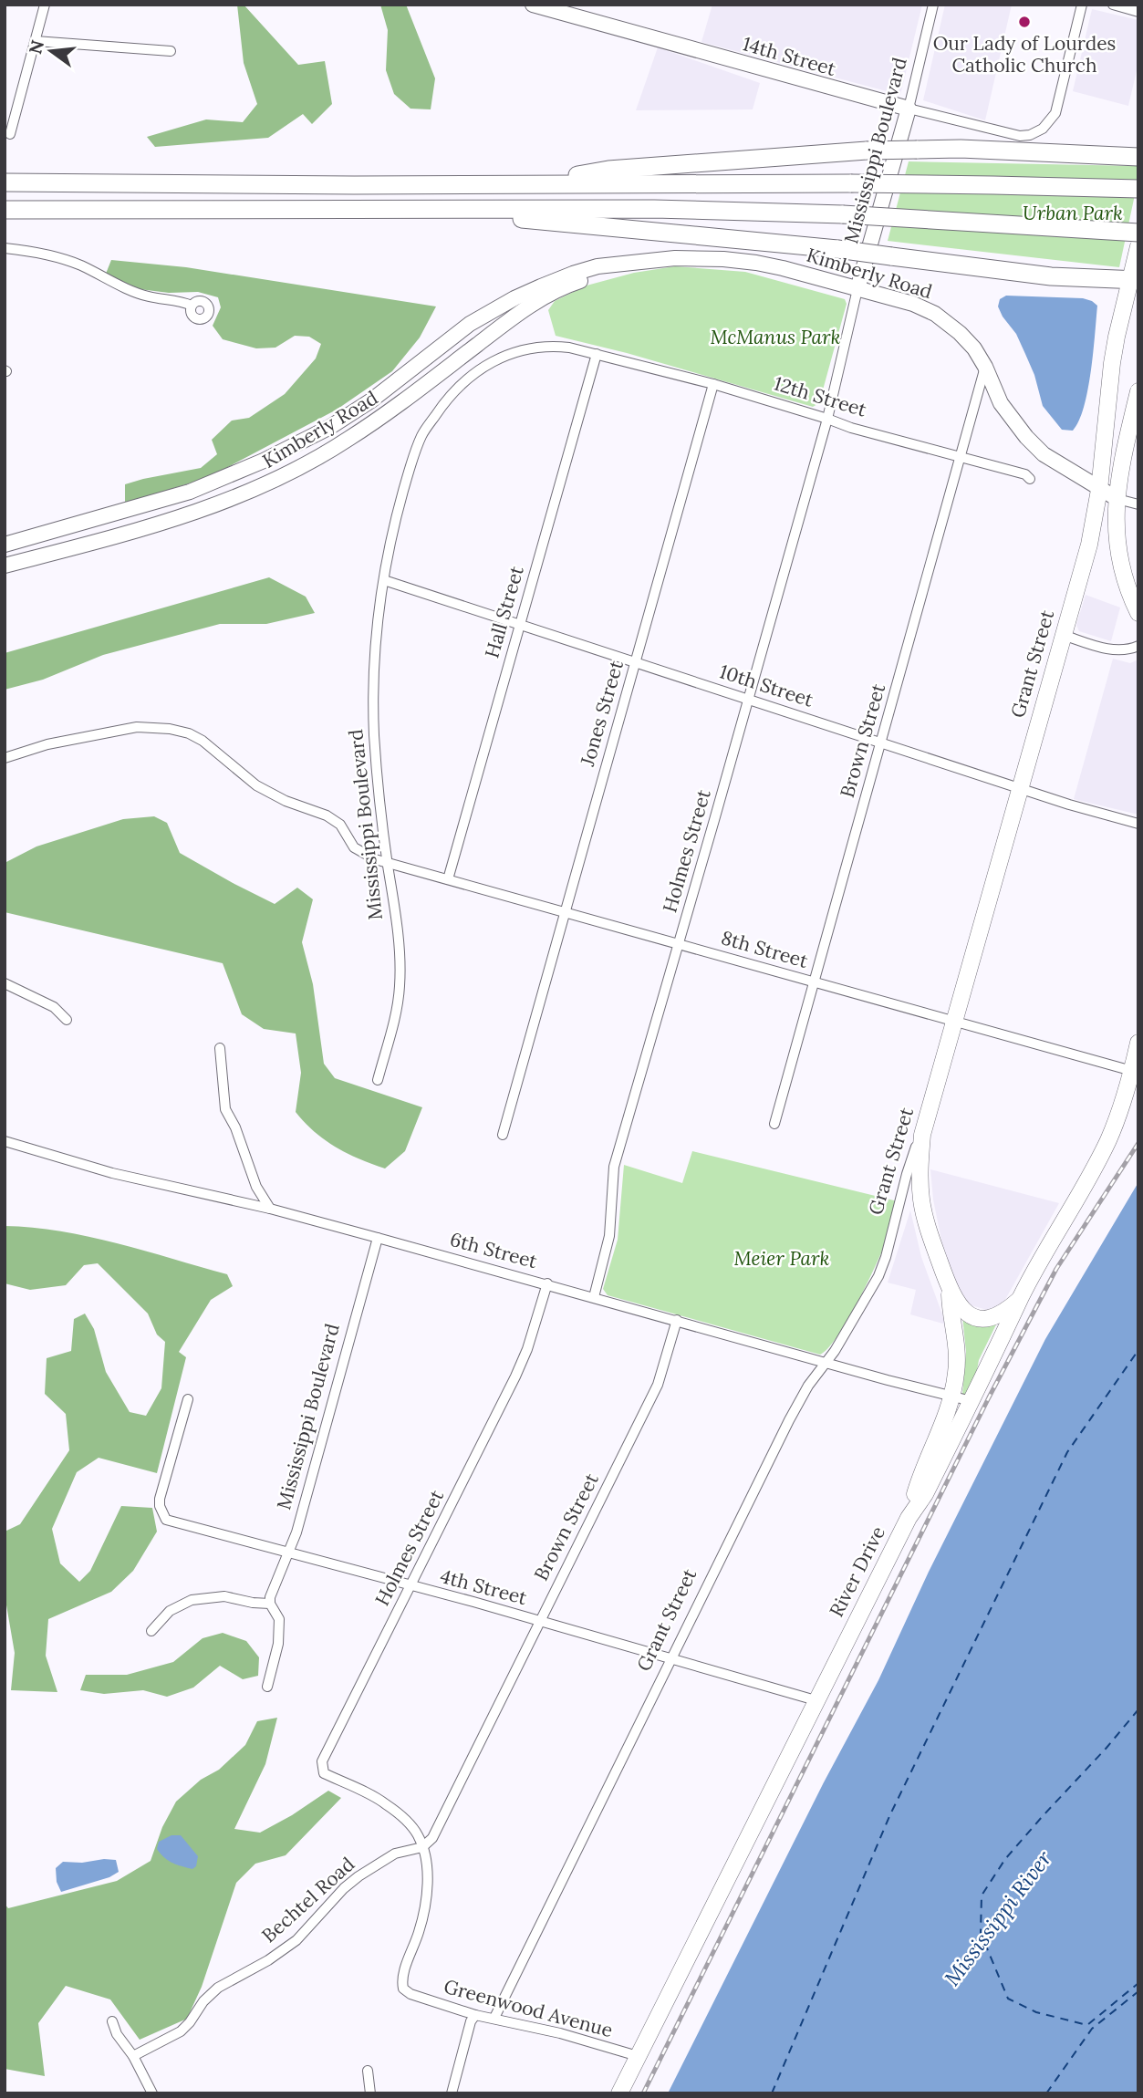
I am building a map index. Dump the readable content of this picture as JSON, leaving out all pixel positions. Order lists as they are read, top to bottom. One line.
{"streets":{"main road":["14th Street","Mississippi Boulevard","Kimberly Road","Grant Street","River Drive"],"street":["12th Street","Hall Street","10th Street","Jones Street","Brown Street","Holmes Street","8th Street","6th Street","4th Street","Bechtel Road","Greenwood Avenue"]},"crossings":[["14th Street","Mississippi Boulevard"],["Mississippi Boulevard","Kimberly Road"],["Mississippi Boulevard","12th Street"],["Mississippi Boulevard","Hall Street"],["Mississippi Boulevard","10th Street"],["Mississippi Boulevard","Holmes Street"],["Mississippi Boulevard","8th Street"],["Mississippi Boulevard","6th Street"],["Mississippi Boulevard","4th Street"],["Kimberly Road","Grant Street"],["Kimberly Road","Brown Street"],["12th Street","Hall Street"],["12th Street","Jones Street"],["12th Street","Brown Street"],["12th Street","Holmes Street"],["Hall Street","10th Street"],["Hall Street","8th Street"],["Grant Street","10th Street"],["Grant Street","8th Street"],["Grant Street","6th Street"],["Grant Street","4th Street"],["Grant Street","Greenwood Avenue"],["10th Street","Jones Street"],["10th Street","Brown Street"],["10th Street","Holmes Street"],["Jones Street","8th Street"],["Brown Street","Holmes Street"],["Brown Street","8th Street"],["Brown Street","6th Street"],["Brown Street","4th Street"],["Brown Street","Bechtel Road"],["Brown Street","Greenwood Avenue"],["Holmes Street","8th Street"],["Holmes Street","6th Street"],["Holmes Street","4th Street"],["Holmes Street","Bechtel Road"],["Holmes Street","Greenwood Avenue"],["8th Street","River Drive"],["6th Street","River Drive"],["River Drive","4th Street"],["River Drive","Greenwood Avenue"],["Bechtel Road","Greenwood Avenue"]],"water":["Mississippi River"],"parks":["Urban Park","McManus Park","Meier Park"],"places":["Our Lady of Lourdes Catholic Church"],"north":"left"}
